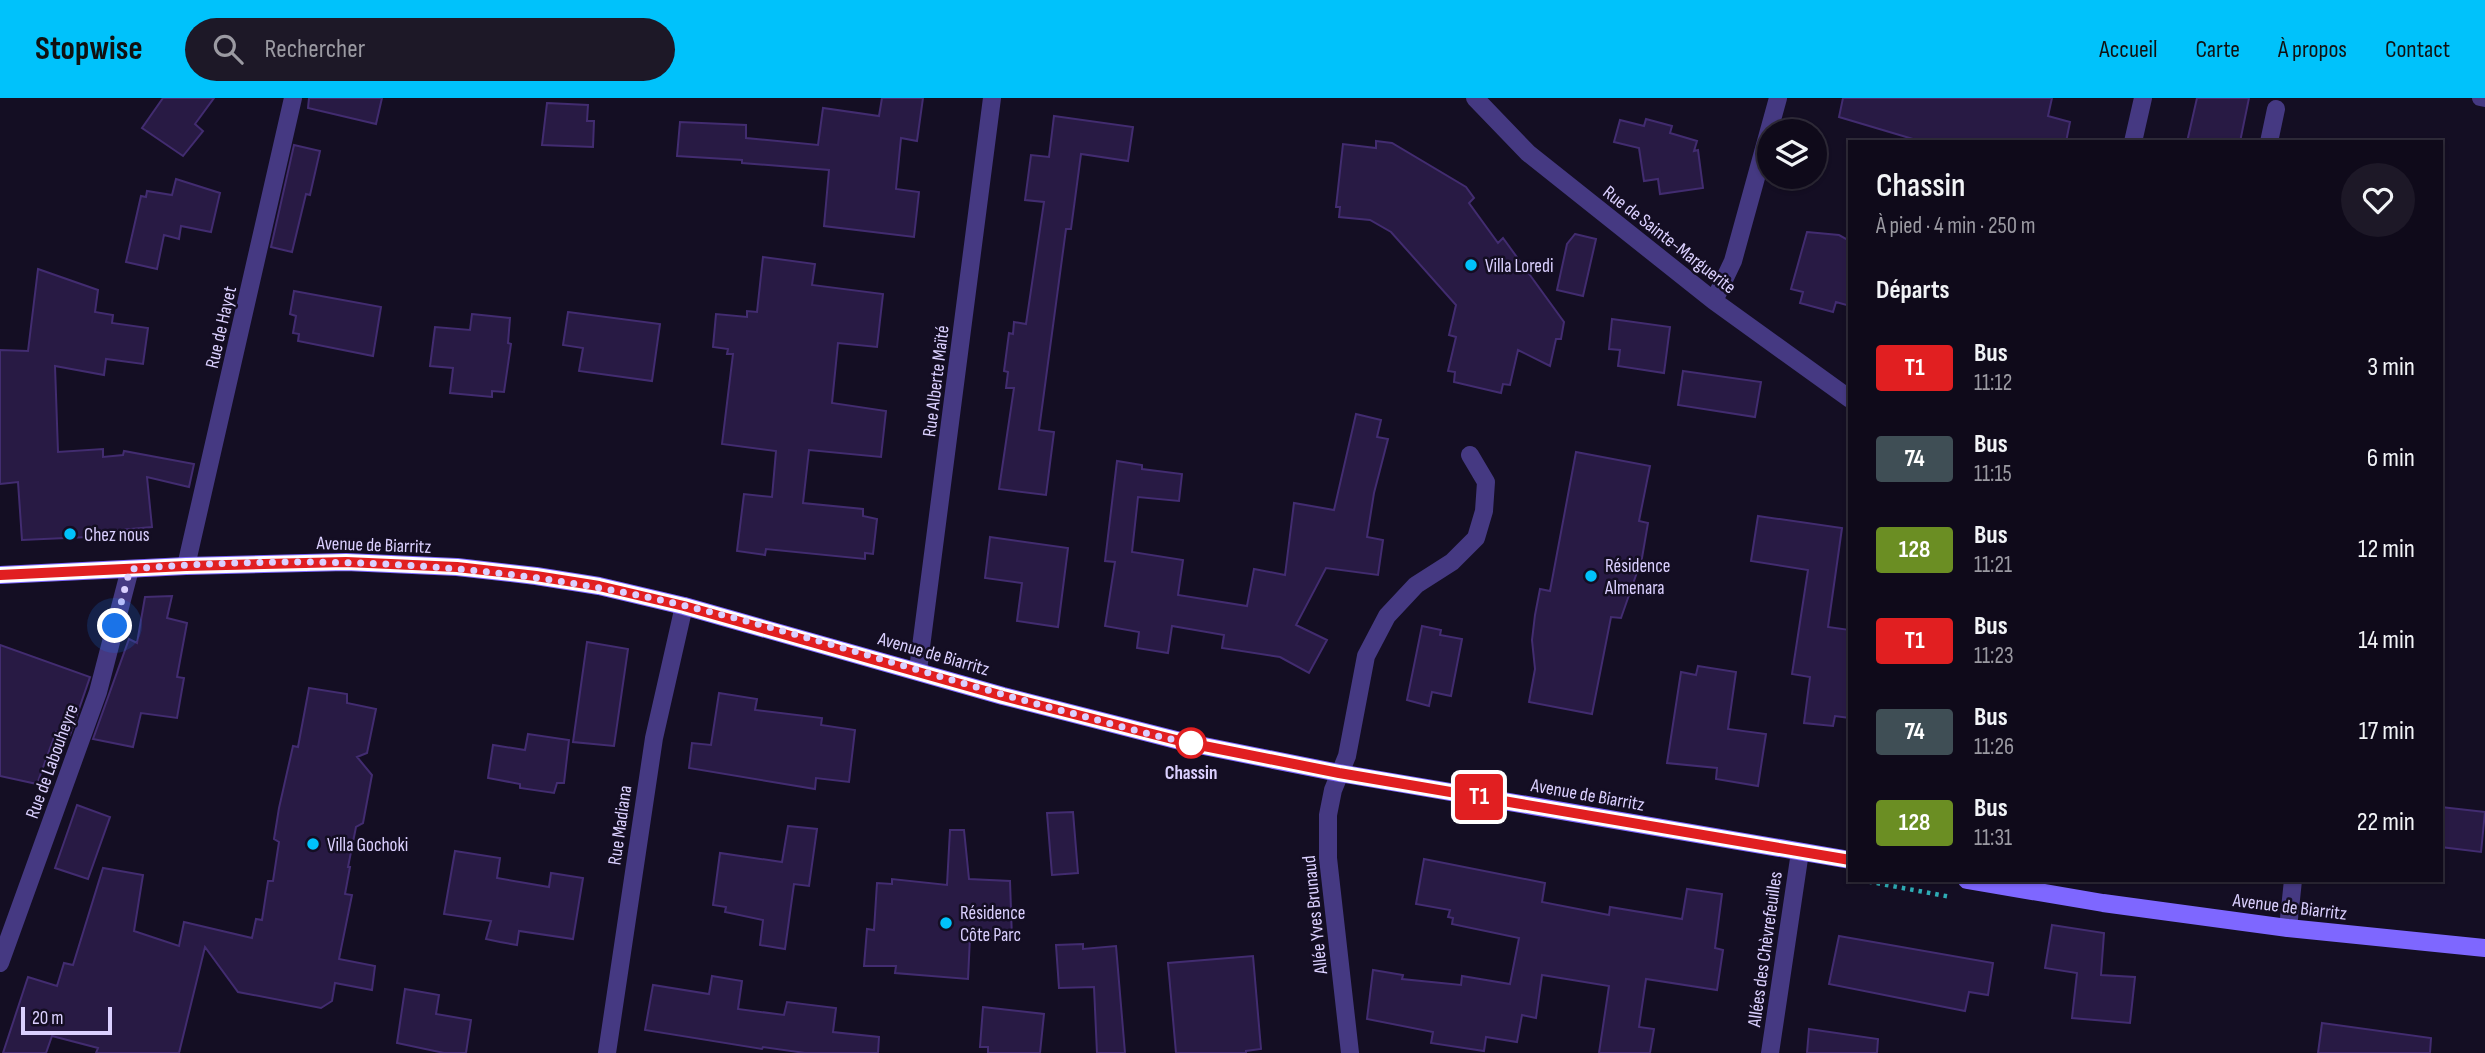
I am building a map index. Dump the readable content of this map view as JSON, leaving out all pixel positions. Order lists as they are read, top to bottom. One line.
{"streets":{"main road":["Avenue de Biarritz"],"street":["Rue de Sainte-Marguerite","Rue de Hayet","Rue Alberte Maïté","Rue de Labouheyre","Rue Madiana","Allée Yves Brunaud","Allées des Chèvrefeuilles"]},"crossings":[["Rue de Hayet","Avenue de Biarritz"],["Rue Alberte Maïté","Avenue de Biarritz"],["Avenue de Biarritz","Rue de Labouheyre"],["Avenue de Biarritz","Rue Madiana"],["Avenue de Biarritz","Allée Yves Brunaud"],["Avenue de Biarritz","Allées des Chèvrefeuilles"]],"places":["Villa Loredi","Chez nous","Résidence Almenara","Chassin","Villa Gochoki","Résidence Côte Parc"],"lines":["bus line T1"],"scale_bar":"20 m","page":{"header":"Stopwise","search":"Rechercher","nav":["Accueil","Carte","À propos","Contact"],"on_map":"T1","heading":[["Chassin","À pied · 4 min · 250 m"],"Départs"],"list":[{"mark":"T1","name":"Bus","note":"11:12","value":"3 min"},{"mark":"74","name":"Bus","note":"11:15","value":"6 min"},{"mark":"128","name":"Bus","note":"11:21","value":"12 min"},{"mark":"T1","name":"Bus","note":"11:23","value":"14 min"},{"mark":"74","name":"Bus","note":"11:26","value":"17 min"},{"mark":"128","name":"Bus","note":"11:31","value":"22 min"}],"scale":"20 m"}}
